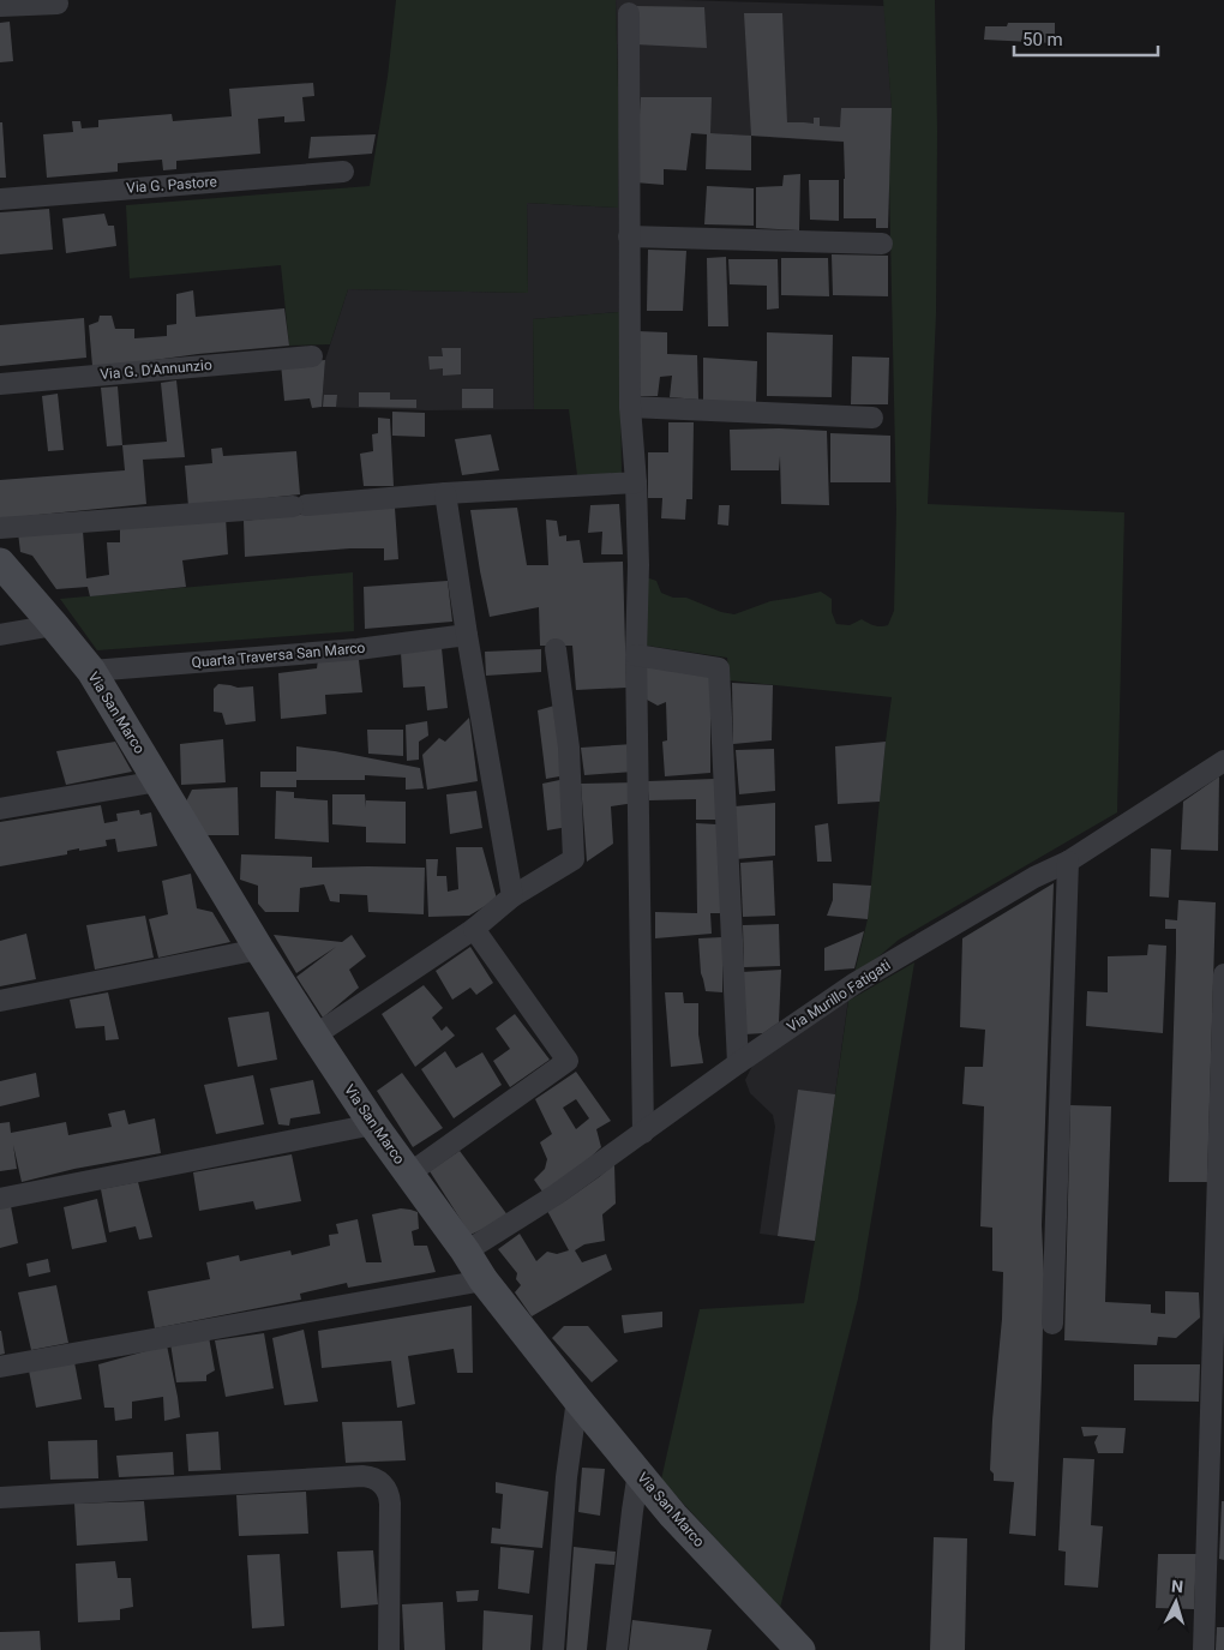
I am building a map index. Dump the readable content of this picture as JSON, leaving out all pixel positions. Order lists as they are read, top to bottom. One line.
{"streets":{"main road":["Via San Marco"],"street":["Via G. Pastore","Via G. D'Annunzio","Quarta Traversa San Marco","Via Murillo Fatigati"]},"crossings":[["Quarta Traversa San Marco","Via San Marco"],["Via San Marco","Via Murillo Fatigati"]],"scale_bar":"50 m","north":"top"}
